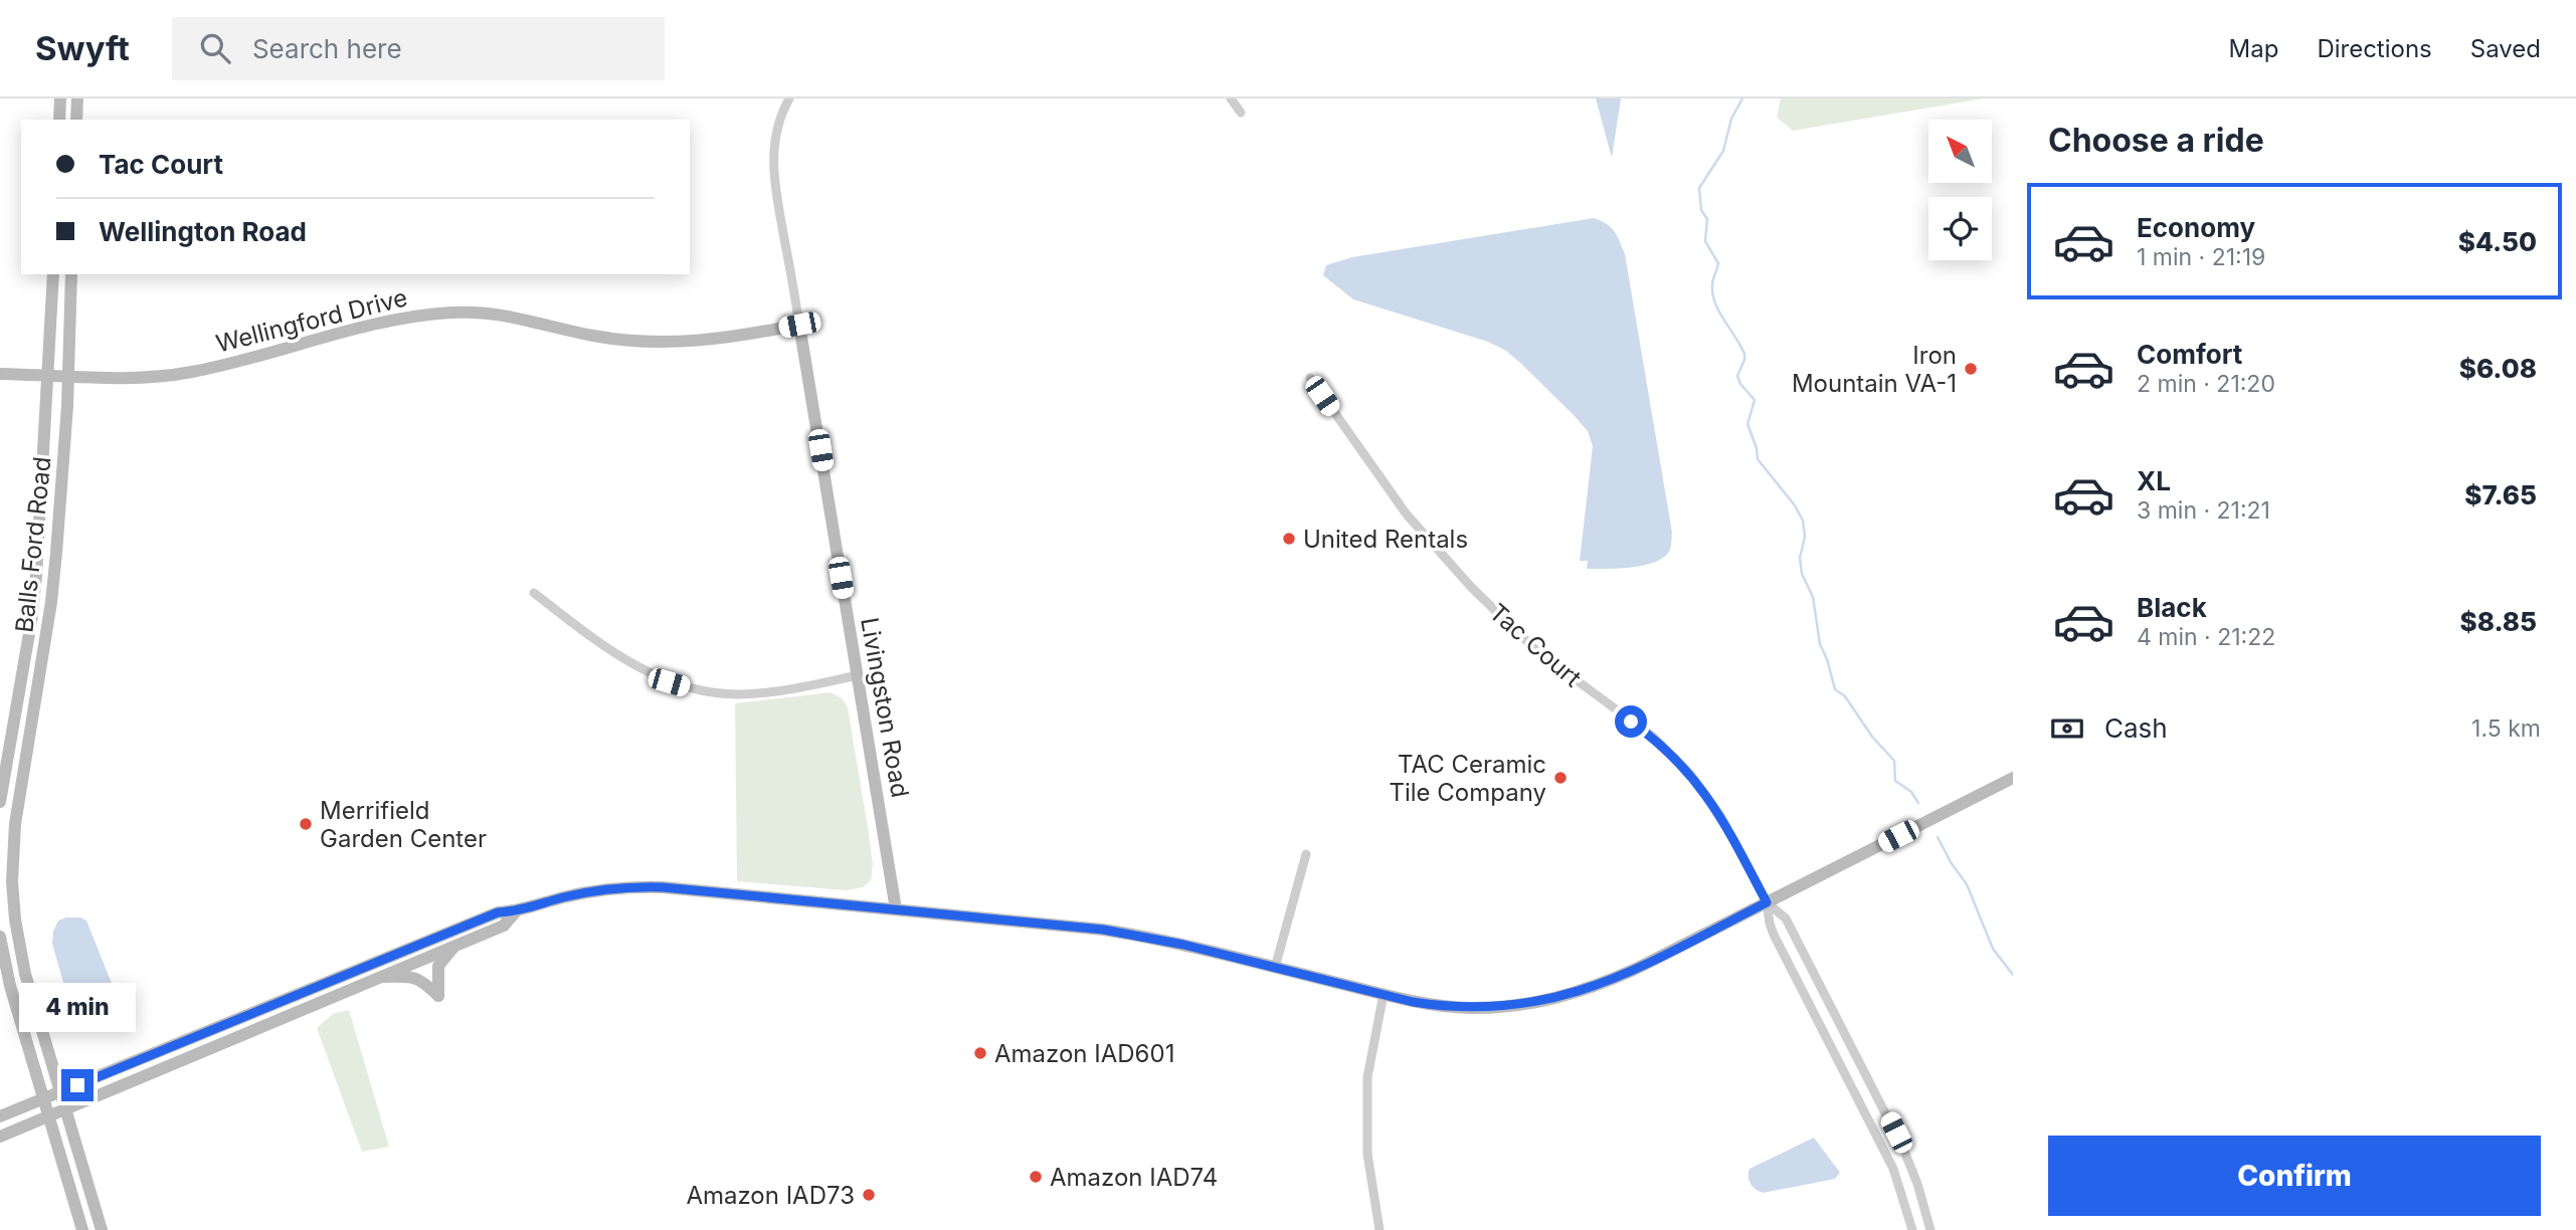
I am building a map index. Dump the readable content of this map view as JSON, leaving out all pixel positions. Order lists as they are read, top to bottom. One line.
{"streets":{"main road":["Wellingford Drive","Balls Ford Road","Livingston Road"],"street":["Tac Court"]},"crossings":[["Wellingford Drive","Balls Ford Road"],["Wellingford Drive","Livingston Road"]],"places":["Iron Mountain VA-1","United Rentals","TAC Ceramic Tile Company","Merrifield Garden Center","Amazon IAD601","Amazon IAD74","Amazon IAD73"],"north":"top left","page":{"header":"Swyft","search":"Search here","nav":["Map","Directions","Saved"],"heading":"Choose a ride","banner":["Tac Court","Wellington Road"],"list":[{"name":"Economy","note":"1 min · 21:19","value":"$4.50"},{"name":"Comfort","note":"2 min · 21:20","value":"$6.08"},{"name":"XL","note":"3 min · 21:21","value":"$7.65"},{"name":"Black","note":"4 min · 21:22","value":"$8.85"}],"pay":["Cash","1.5 km"],"bubble":"4 min","buttons":"Confirm"}}
